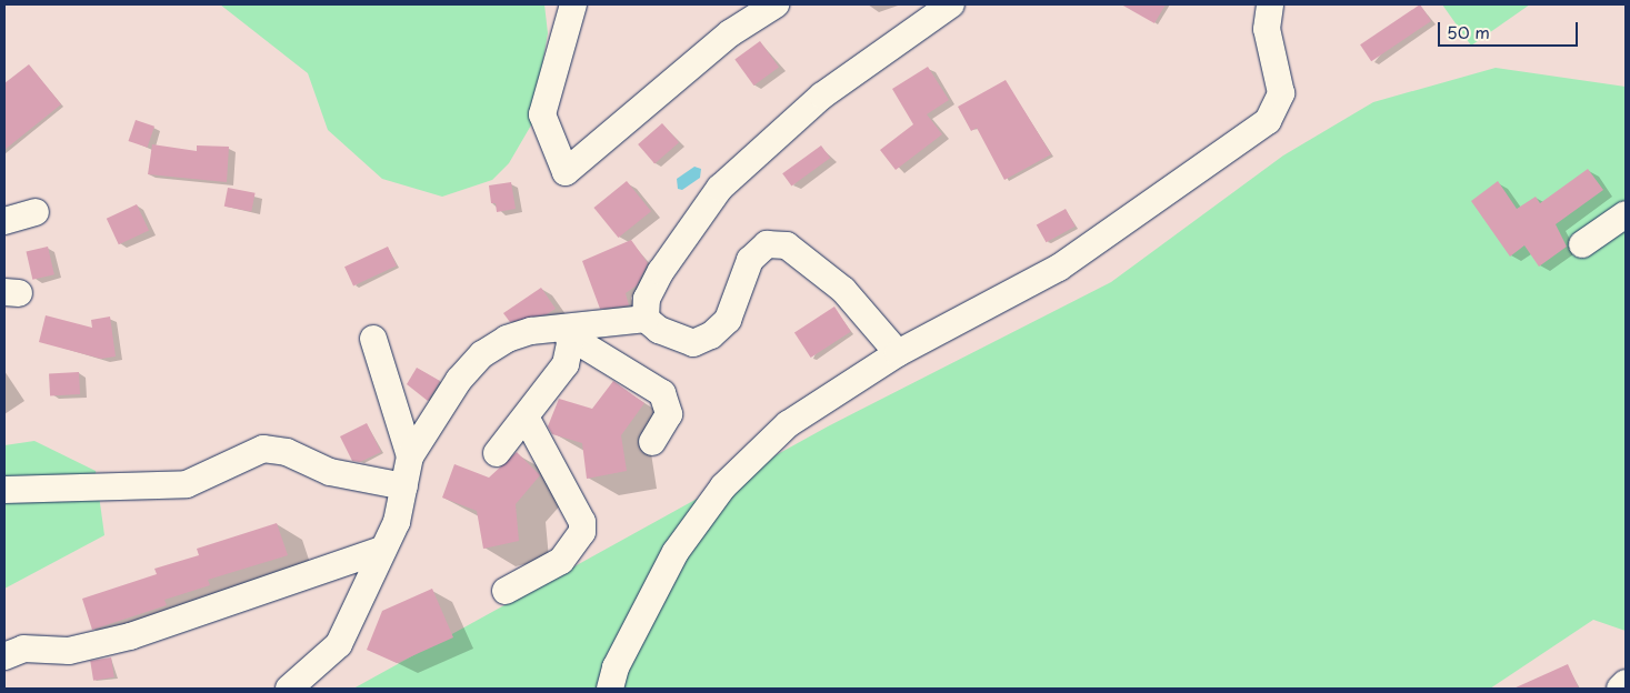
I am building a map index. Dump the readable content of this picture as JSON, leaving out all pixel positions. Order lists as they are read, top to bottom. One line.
{"scale_bar":"50 m"}
